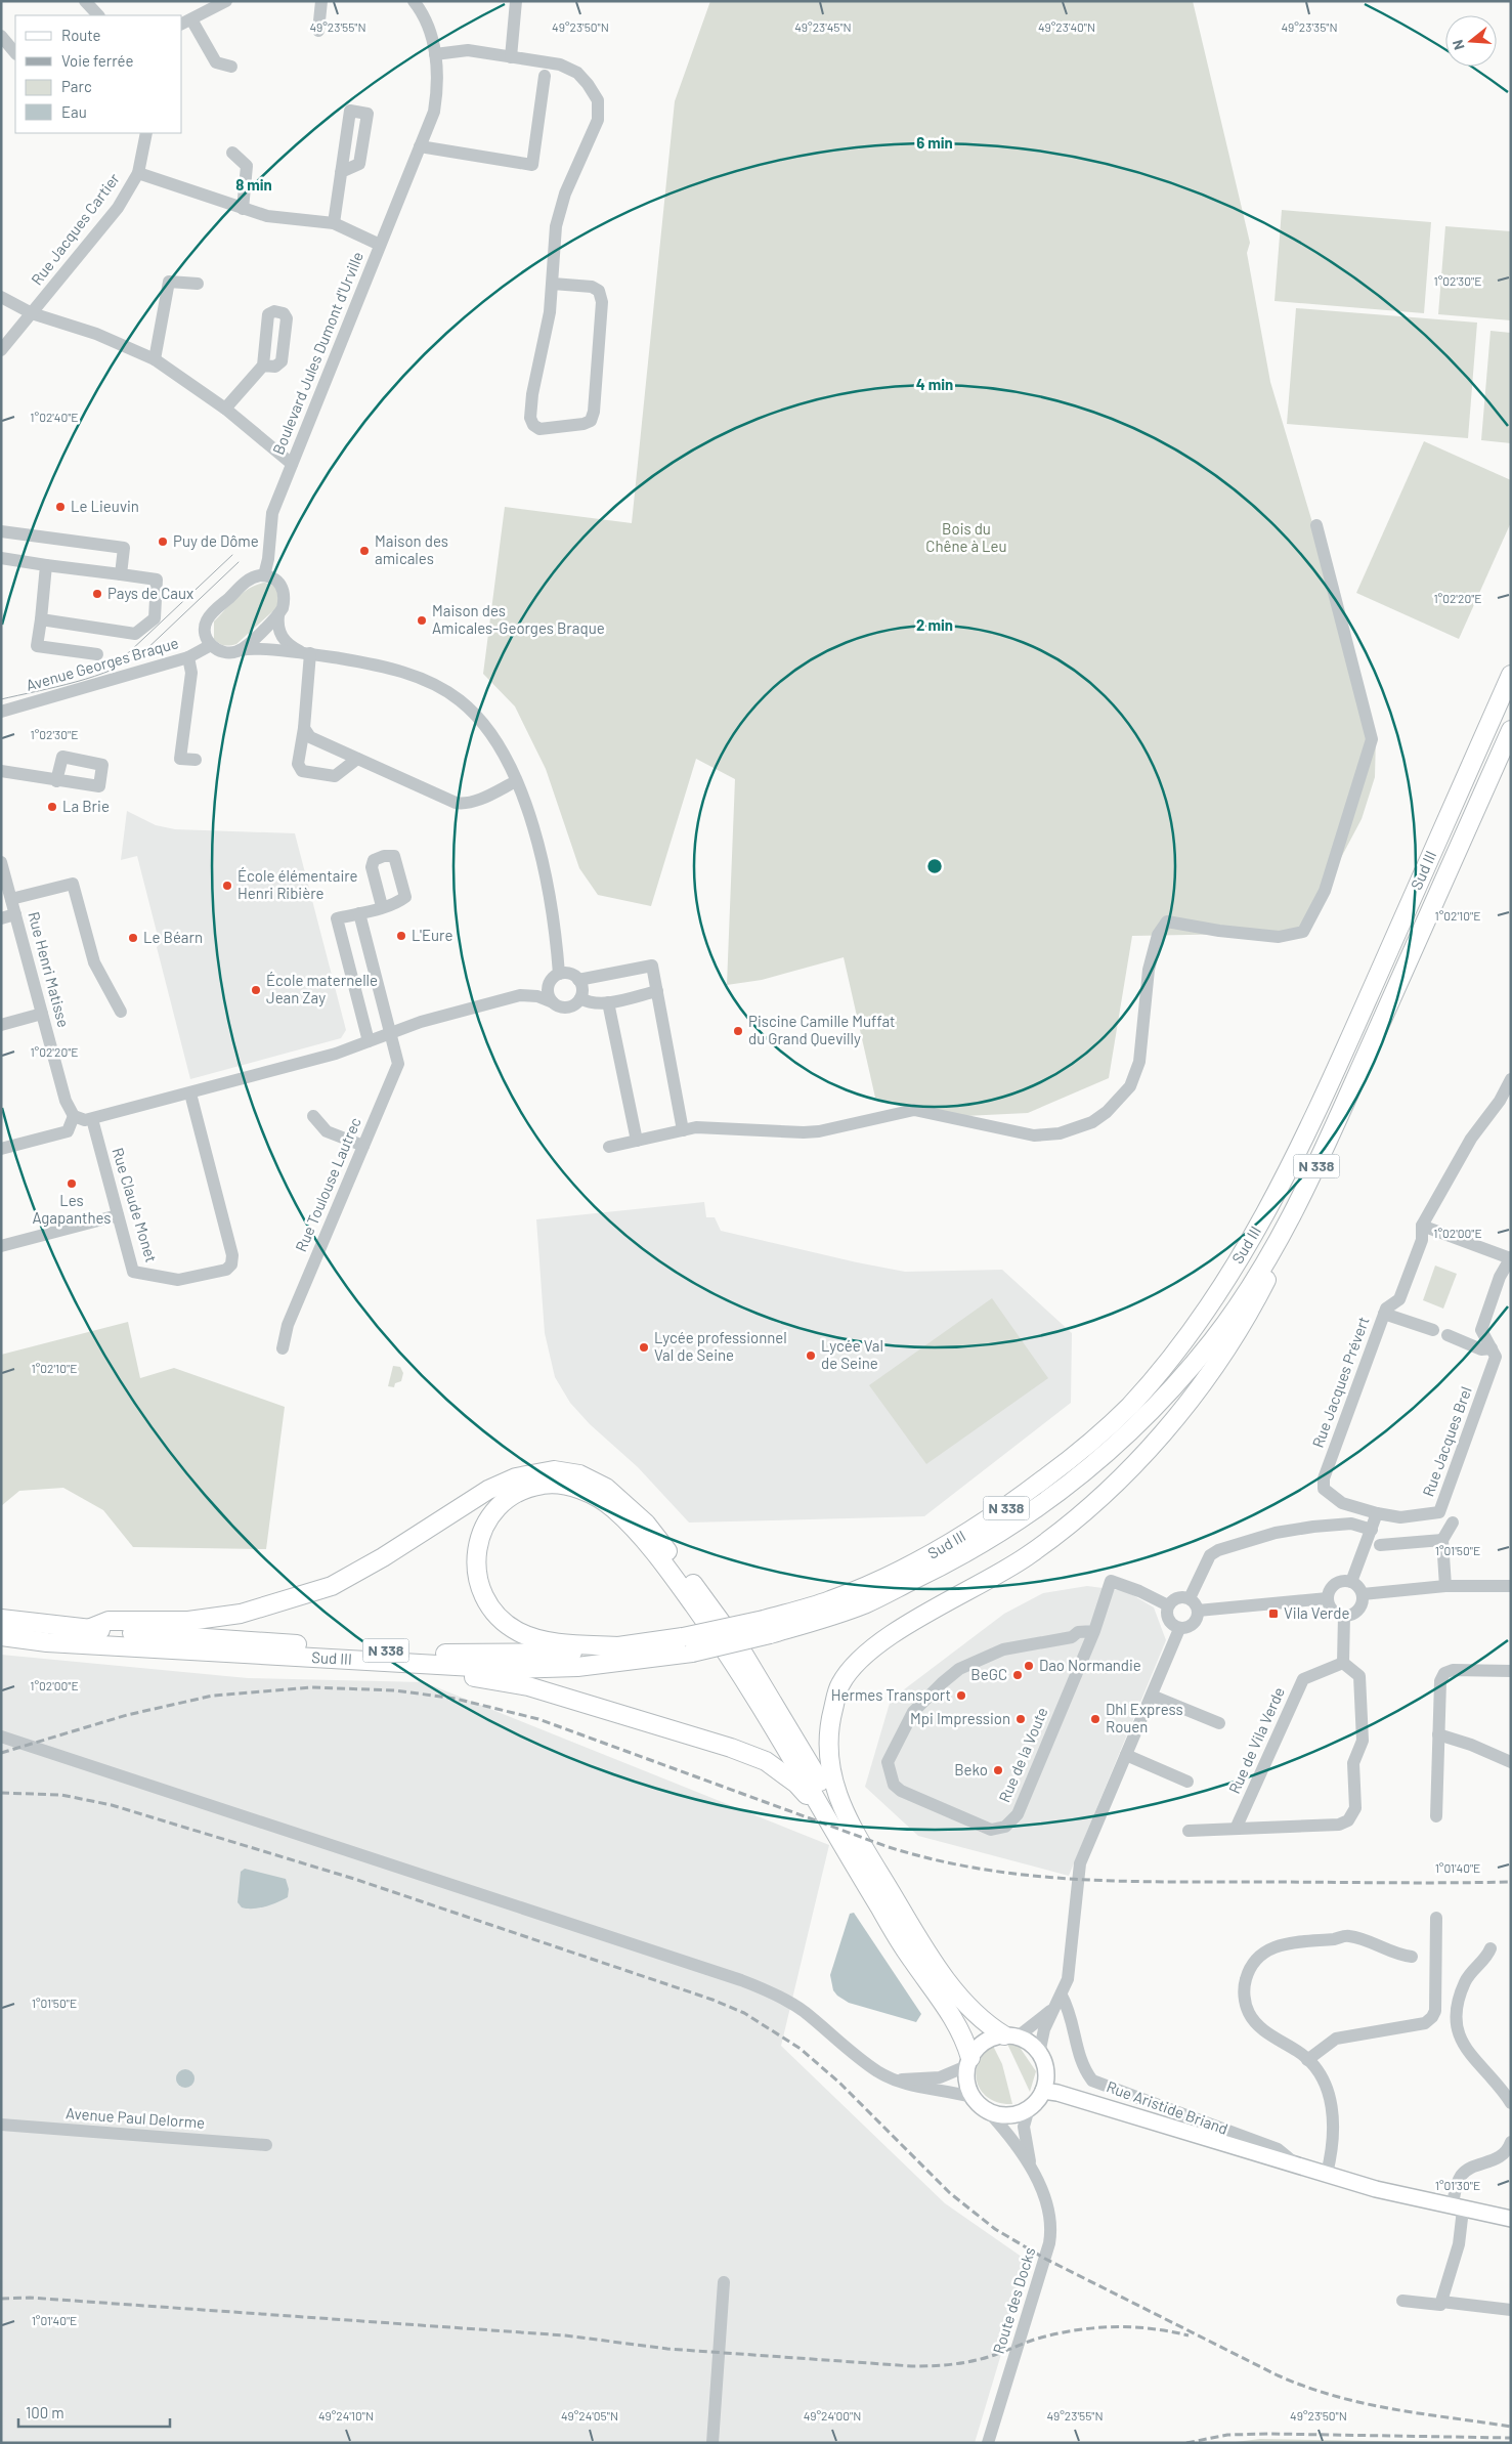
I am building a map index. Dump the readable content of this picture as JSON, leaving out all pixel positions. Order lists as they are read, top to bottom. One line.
{"streets":{"highway":["Sud III","N 338"],"main road":["Rue Aristide Briand"],"street":["Rue Jacques Cartier","Boulevard Jules Dumont d'Urville","Avenue Georges Braque","Rue Henri Matisse","Rue Toulouse Lautrec","Rue Claude Monet","Rue Jacques Prévert","Rue Jacques Brel","Rue de Vila Verde","Rue de la Voute","Avenue Paul Delorme","Route des Docks"]},"crossings":[["Sud III","N 338"],["Rue Jacques Prévert","Rue Jacques Brel"]],"parks":["Bois du Chêne à Leu"],"places":{"other":["Le Lieuvin","Puy de Dôme","Maison des amicales","Pays de Caux","Maison des Amicales-Georges Braque","La Brie","École élémentaire Henri Ribière","L'Eure","Le Béarn","École maternelle Jean Zay","Piscine Camille Muffat du Grand Quevilly","Les Agapanthes","Lycée professionnel Val de Seine","Lycée Val de Seine","Dao Normandie","BeGC","Hermes Transport","Mpi Impression","Dhl Express Rouen","Beko"],"transit":["Vila Verde"]},"legend":["Route","Voie ferrée","Parc","Eau"],"scale_bar":"100 m","north":"left","coordinates":["49°23'35\"N","49°23'55\"N","49°23'50\"N","49°23'45\"N","49°23'40\"N","1°02'30\"E","1°02'40\"E","1°02'20\"E","1°02'10\"E","1°02'00\"E","1°01'50\"E","1°01'40\"E","1°01'30\"E","49°24'10\"N","49°24'05\"N","49°24'00\"N"],"rings":["6 min","8 min","4 min","2 min"]}
